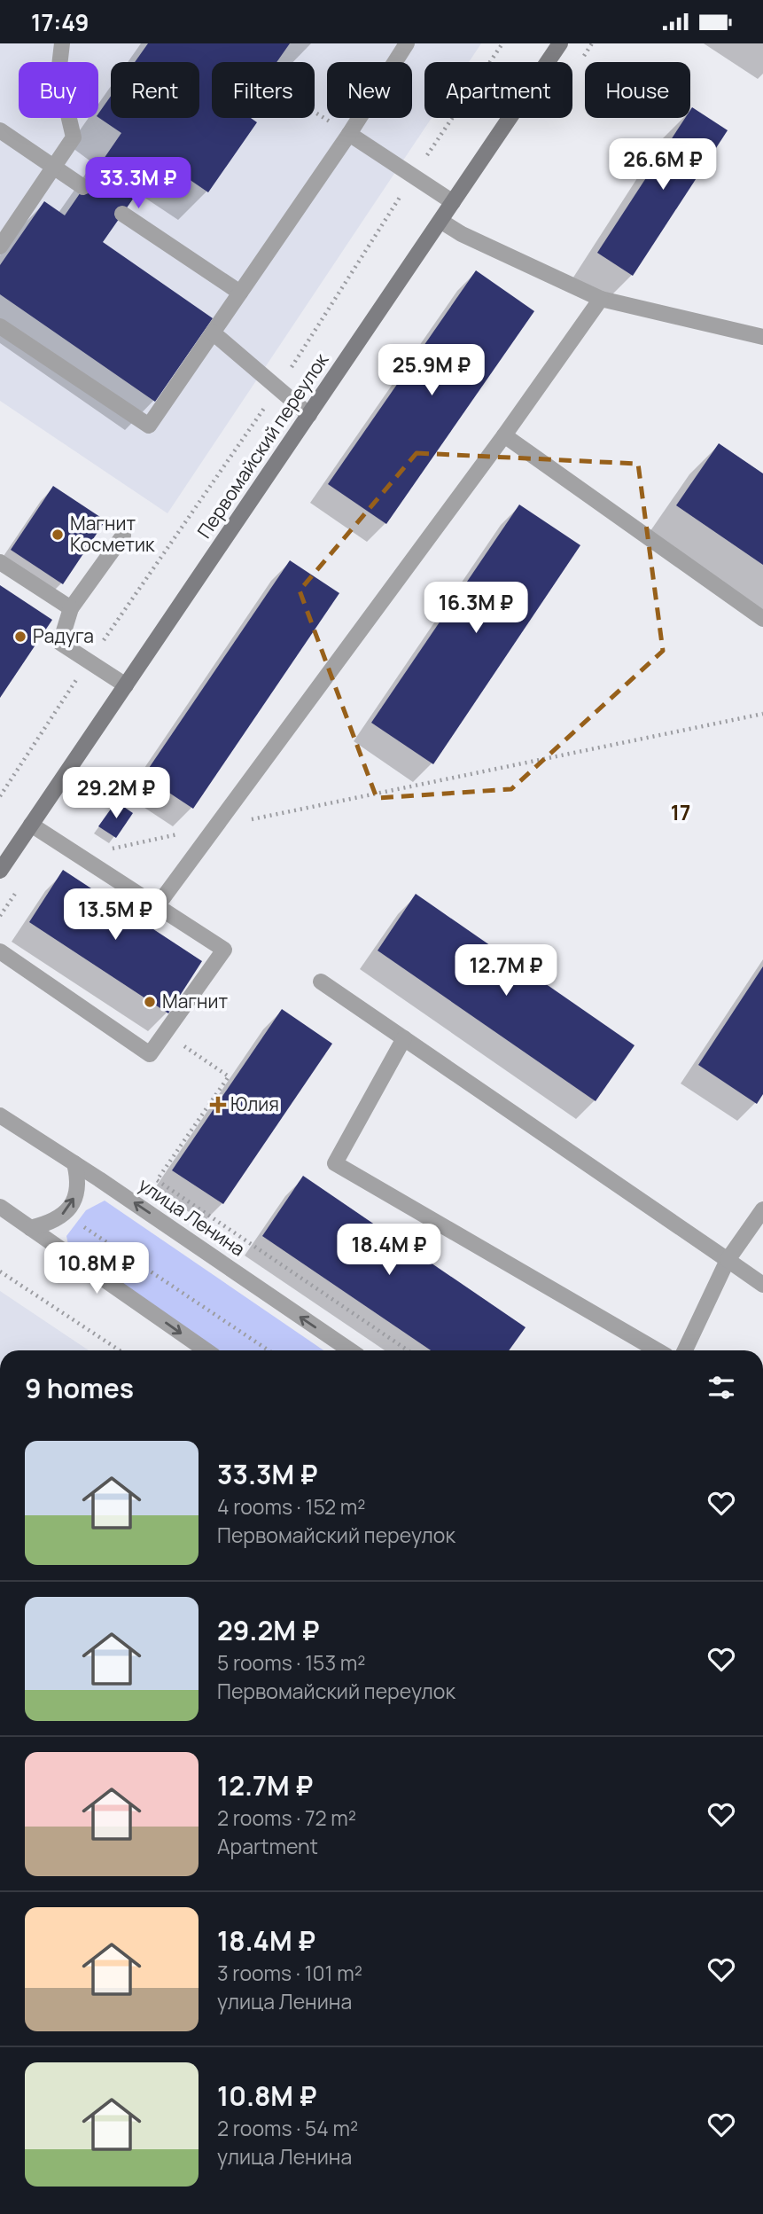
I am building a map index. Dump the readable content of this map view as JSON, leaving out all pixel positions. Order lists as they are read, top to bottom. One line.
{"streets":{"street":["Первомайский переулок","улица Ленина"]},"districts":["17"],"places":{"other":["Магнит Косметик","Радуга","Магнит"],"health":["Юлия"]},"page":{"status":"17:49","chip":["Buy","Rent","Filters","New","Apartment","House"],"price":["26.6M ₽","33.3M ₽","25.9M ₽","16.3M ₽","29.2M ₽","13.5M ₽","12.7M ₽","18.4M ₽","10.8M ₽"],"heading":"9 homes","list":[{"name":"33.3M ₽","note":"4 rooms · 152 m² · Первомайский переулок"},{"name":"29.2M ₽","note":"5 rooms · 153 m² · Первомайский переулок"},{"name":"12.7M ₽","note":"2 rooms · 72 m² · Apartment"},{"name":"18.4M ₽","note":"3 rooms · 101 m² · улица Ленина"},{"name":"10.8M ₽","note":"2 rooms · 54 m² · улица Ленина"}]}}
